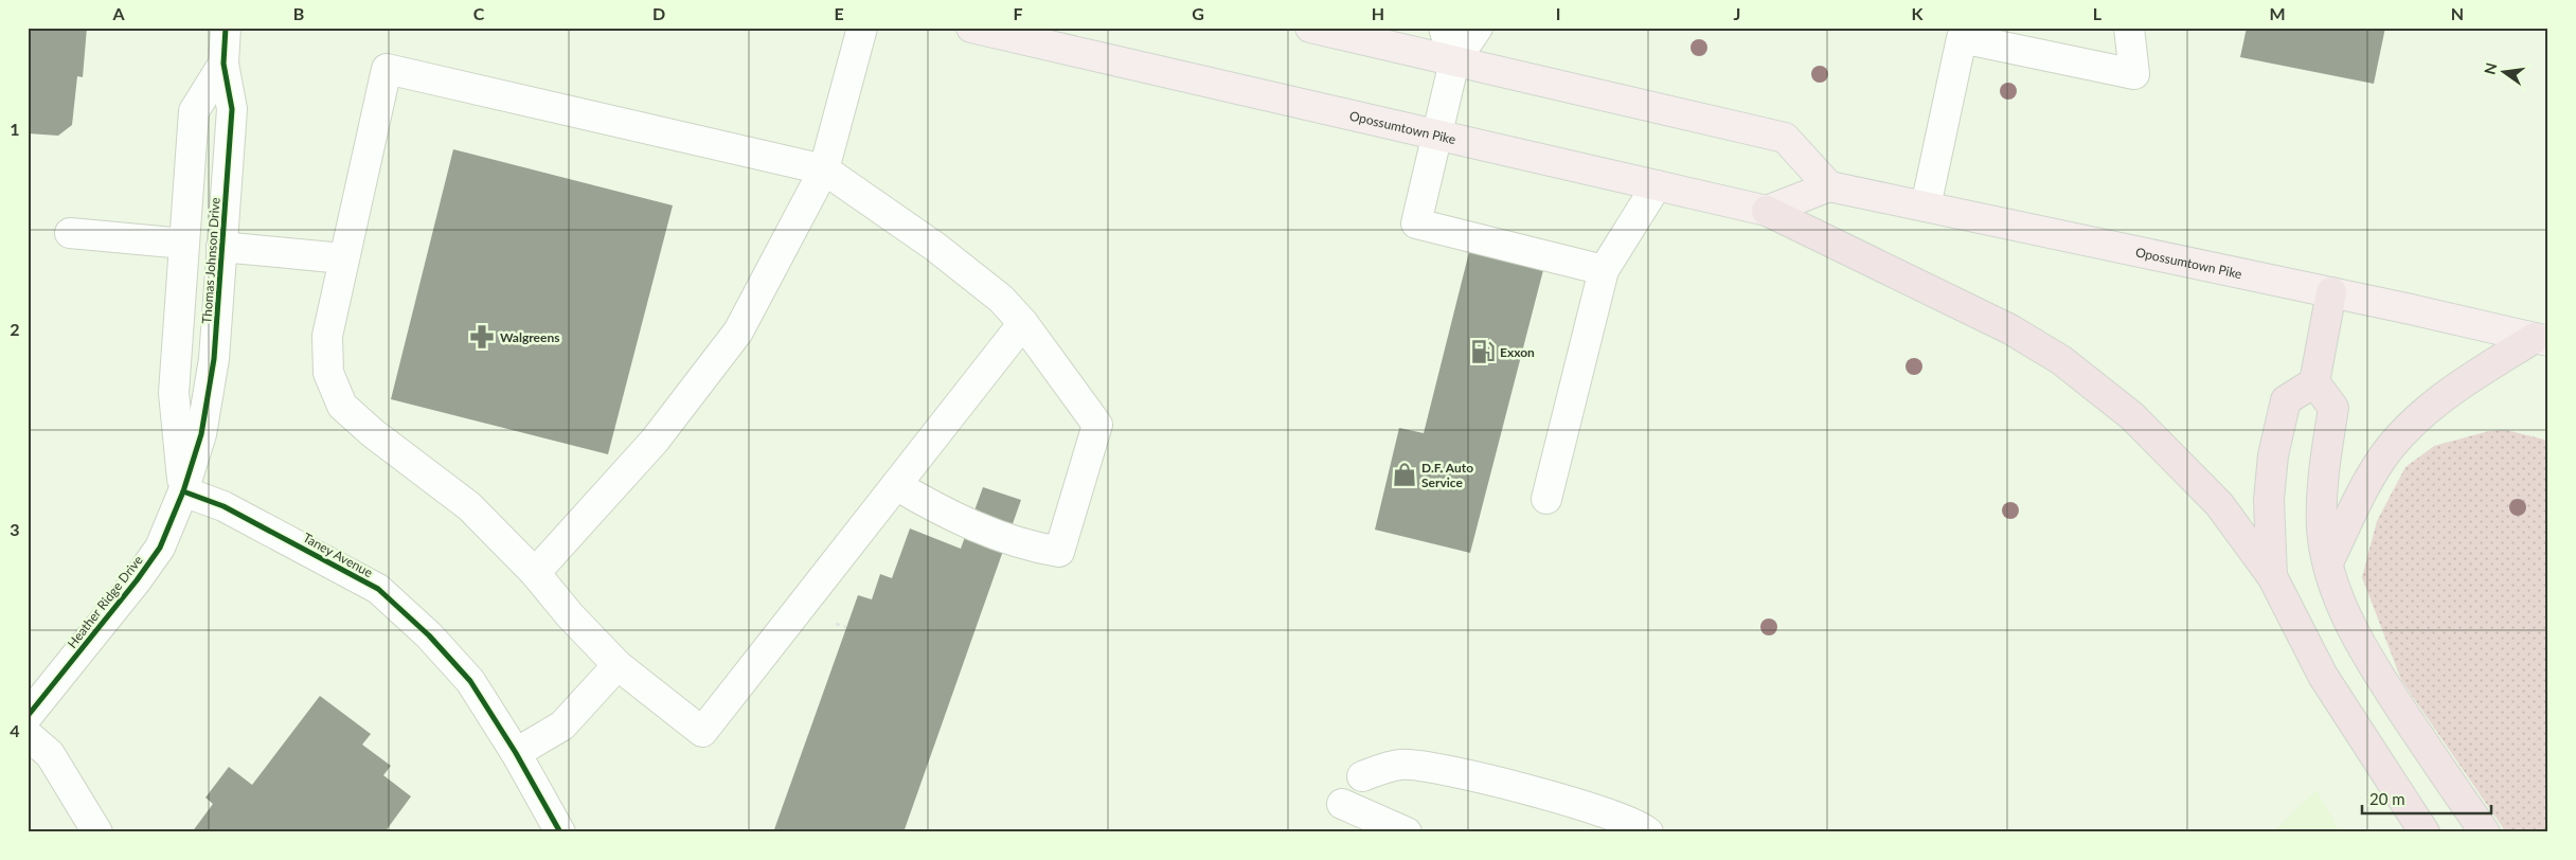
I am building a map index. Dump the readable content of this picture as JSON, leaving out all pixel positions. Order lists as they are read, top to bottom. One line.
{"streets":{"main road":["Opossumtown Pike"],"street":["Thomas Johnson Drive","Taney Avenue","Heather Ridge Drive"]},"crossings":[["Thomas Johnson Drive","Taney Avenue"],["Thomas Johnson Drive","Heather Ridge Drive"],["Taney Avenue","Heather Ridge Drive"]],"places":{"pharmacy":["Walgreens"],"fuel station":["Exxon"],"shop":["D.F. Auto Service"]},"scale_bar":"20 m","north":"left","grid":{"columns":["A","B","C","D","E","F","G","H","I","J","K","L","M","N"],"rows":["1","2","3","4"]}}
